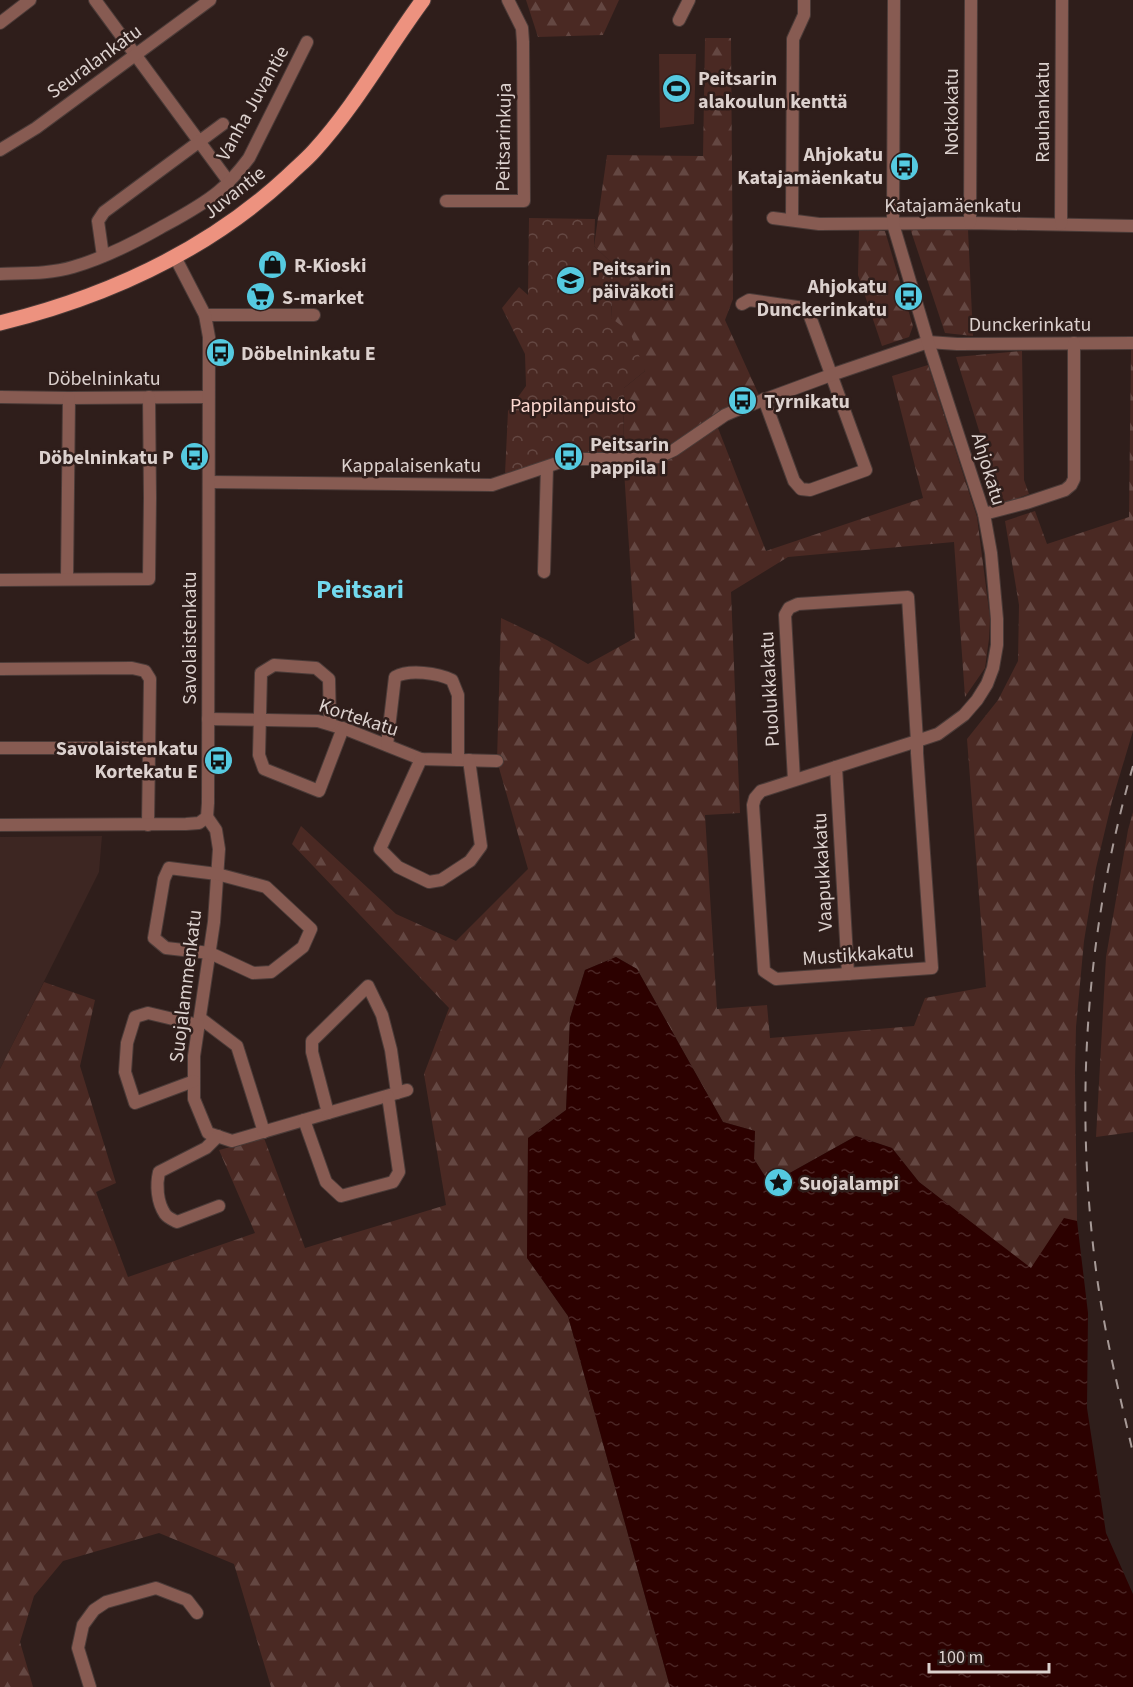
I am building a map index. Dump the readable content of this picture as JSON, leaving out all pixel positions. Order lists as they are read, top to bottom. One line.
{"streets":{"main road":["Juvantie"],"street":["Seuralankatu","Vanha Juvantie","Notkokatu","Rauhankatu","Peitsarinkuja","Katajamäenkatu","Dunckerinkatu","Döbelninkatu","Kappalaisenkatu","Ahjokatu","Savolaistenkatu","Puolukkakatu","Kortekatu","Vaapukkakatu","Mustikkakatu","Suojalammenkatu"]},"crossings":[["Notkokatu","Katajamäenkatu"],["Rauhankatu","Katajamäenkatu"],["Juvantie","Savolaistenkatu"],["Katajamäenkatu","Ahjokatu"],["Dunckerinkatu","Ahjokatu"],["Döbelninkatu","Savolaistenkatu"],["Kappalaisenkatu","Savolaistenkatu"],["Ahjokatu","Puolukkakatu"],["Ahjokatu","Vaapukkakatu"],["Ahjokatu","Mustikkakatu"],["Savolaistenkatu","Kortekatu"],["Savolaistenkatu","Suojalammenkatu"],["Puolukkakatu","Mustikkakatu"],["Vaapukkakatu","Mustikkakatu"]],"districts":["Peitsari"],"parks":["Pappilanpuisto"],"places":{"sports":["Peitsarin alakoulun kenttä"],"bus stop":["Ahjokatu Katajamäenkatu","Ahjokatu Dunckerinkatu","Döbelninkatu E","Tyrnikatu","Peitsarin pappila I","Döbelninkatu P","Savolaistenkatu Kortekatu E"],"shop":["R-Kioski"],"school or university":["Peitsarin päiväkoti"],"supermarket":["S-market"],"place":["Suojalampi"]},"scale_bar":"100 m"}
